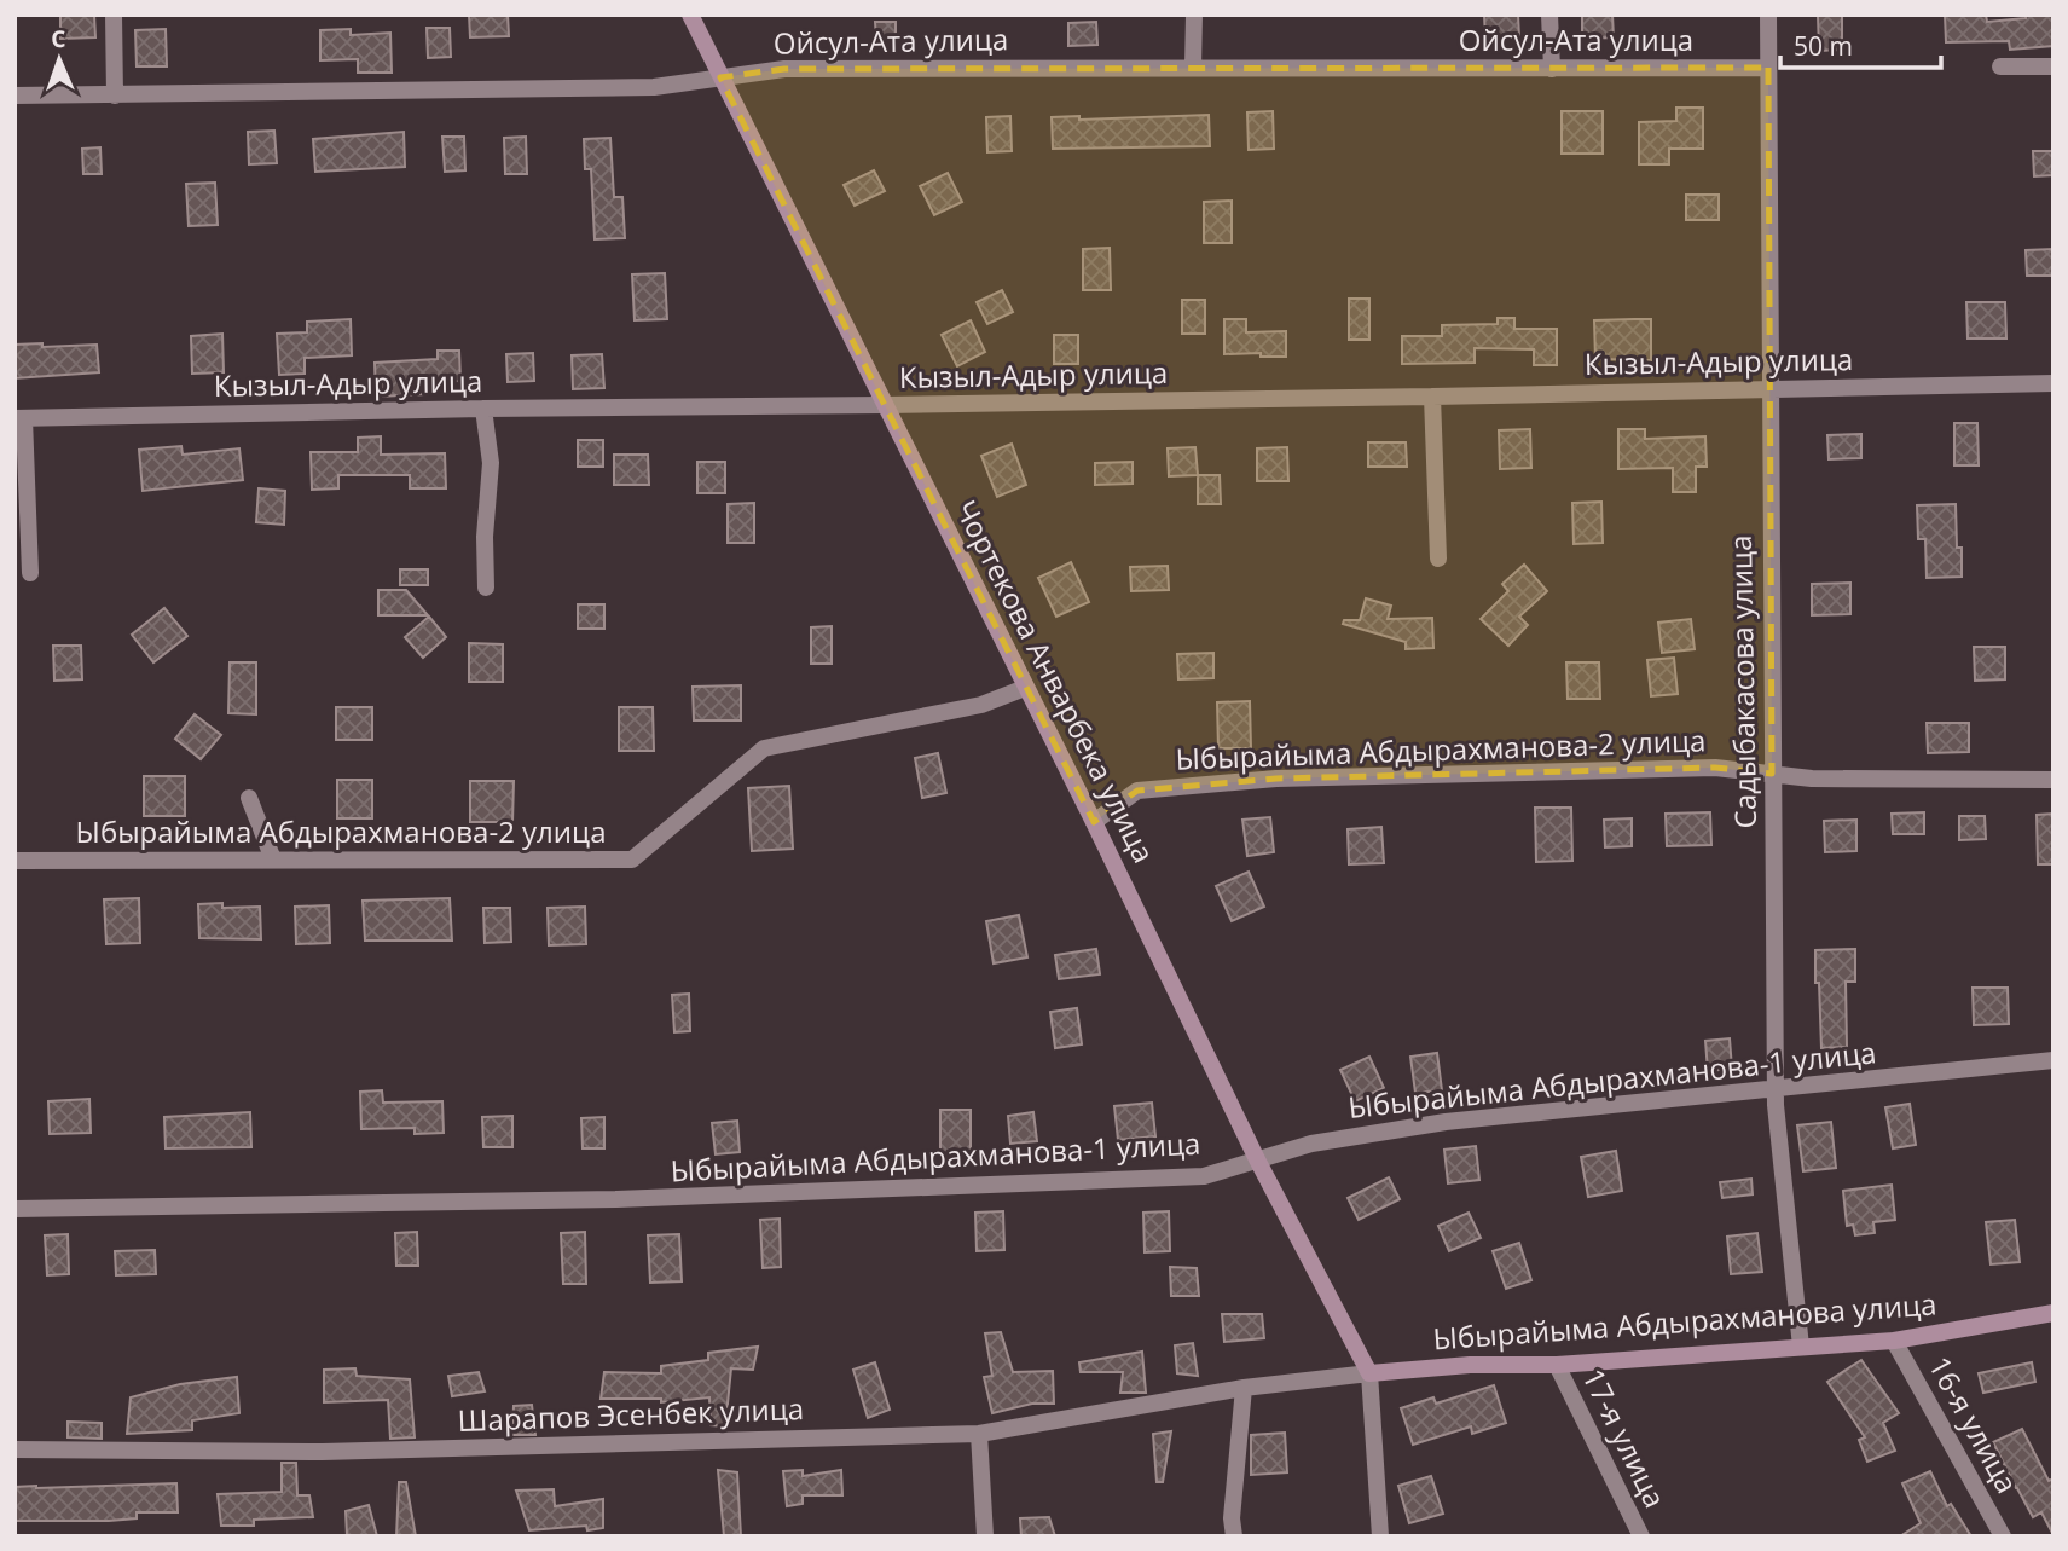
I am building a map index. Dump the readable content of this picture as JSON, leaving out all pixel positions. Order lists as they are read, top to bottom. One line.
{"streets":{"street":["Ойсул-Ата улица","Кызыл-Адыр улица","Чортекова Анварбека улица","Садыбакасова улица","Ыбырайыма Абдырахманова-2 улица","Ыбырайыма Абдырахманова-1 улица","Ыбырайыма Абдырахманова улица","Шарапов Эсенбек улица","16-я улица","17-я улица"]},"crossings":[["Ойсул-Ата улица","Чортекова Анварбека улица"],["Ойсул-Ата улица","Садыбакасова улица"],["Кызыл-Адыр улица","Чортекова Анварбека улица"],["Кызыл-Адыр улица","Садыбакасова улица"],["Чортекова Анварбека улица","Ыбырайыма Абдырахманова-2 улица"],["Чортекова Анварбека улица","Ыбырайыма Абдырахманова-1 улица"],["Чортекова Анварбека улица","Ыбырайыма Абдырахманова улица"],["Чортекова Анварбека улица","Шарапов Эсенбек улица"],["Садыбакасова улица","Ыбырайыма Абдырахманова-2 улица"],["Садыбакасова улица","Ыбырайыма Абдырахманова-1 улица"],["Садыбакасова улица","Ыбырайыма Абдырахманова улица"],["Ыбырайыма Абдырахманова улица","Шарапов Эсенбек улица"],["Ыбырайыма Абдырахманова улица","16-я улица"],["Ыбырайыма Абдырахманова улица","17-я улица"]],"scale_bar":"50 m","north":"top"}
